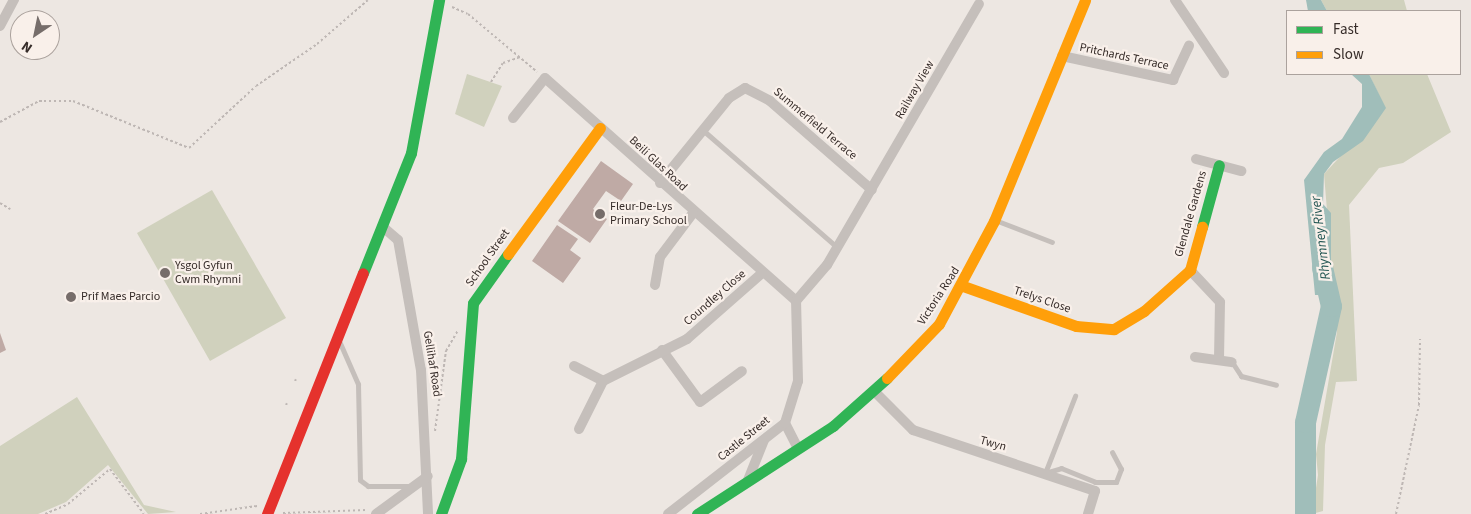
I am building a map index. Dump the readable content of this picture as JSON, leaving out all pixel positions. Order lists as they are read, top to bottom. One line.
{"streets":{"main road":["Glendale Gardens","School Street","Victoria Road","Trelys Close"],"street":["Pritchards Terrace","Railway View","Summerfield Terrace","Beili Glas Road","Coundley Close","Gellihaf Road","Castle Street","Twyn"]},"crossings":[["Pritchards Terrace","Victoria Road"],["Railway View","Summerfield Terrace"],["Railway View","Beili Glas Road"],["Railway View","Castle Street"],["Summerfield Terrace","Beili Glas Road"],["Beili Glas Road","School Street"],["Beili Glas Road","Coundley Close"],["Beili Glas Road","Castle Street"],["Glendale Gardens","Trelys Close"],["Victoria Road","Trelys Close"],["Victoria Road","Twyn"]],"water":["Rhymney River"],"places":["Fleur-De-Lys Primary School","Ysgol Gyfun Cwm Rhymni","Prif Maes Parcio"],"legend":["Fast","Slow"],"north":"bottom left"}
